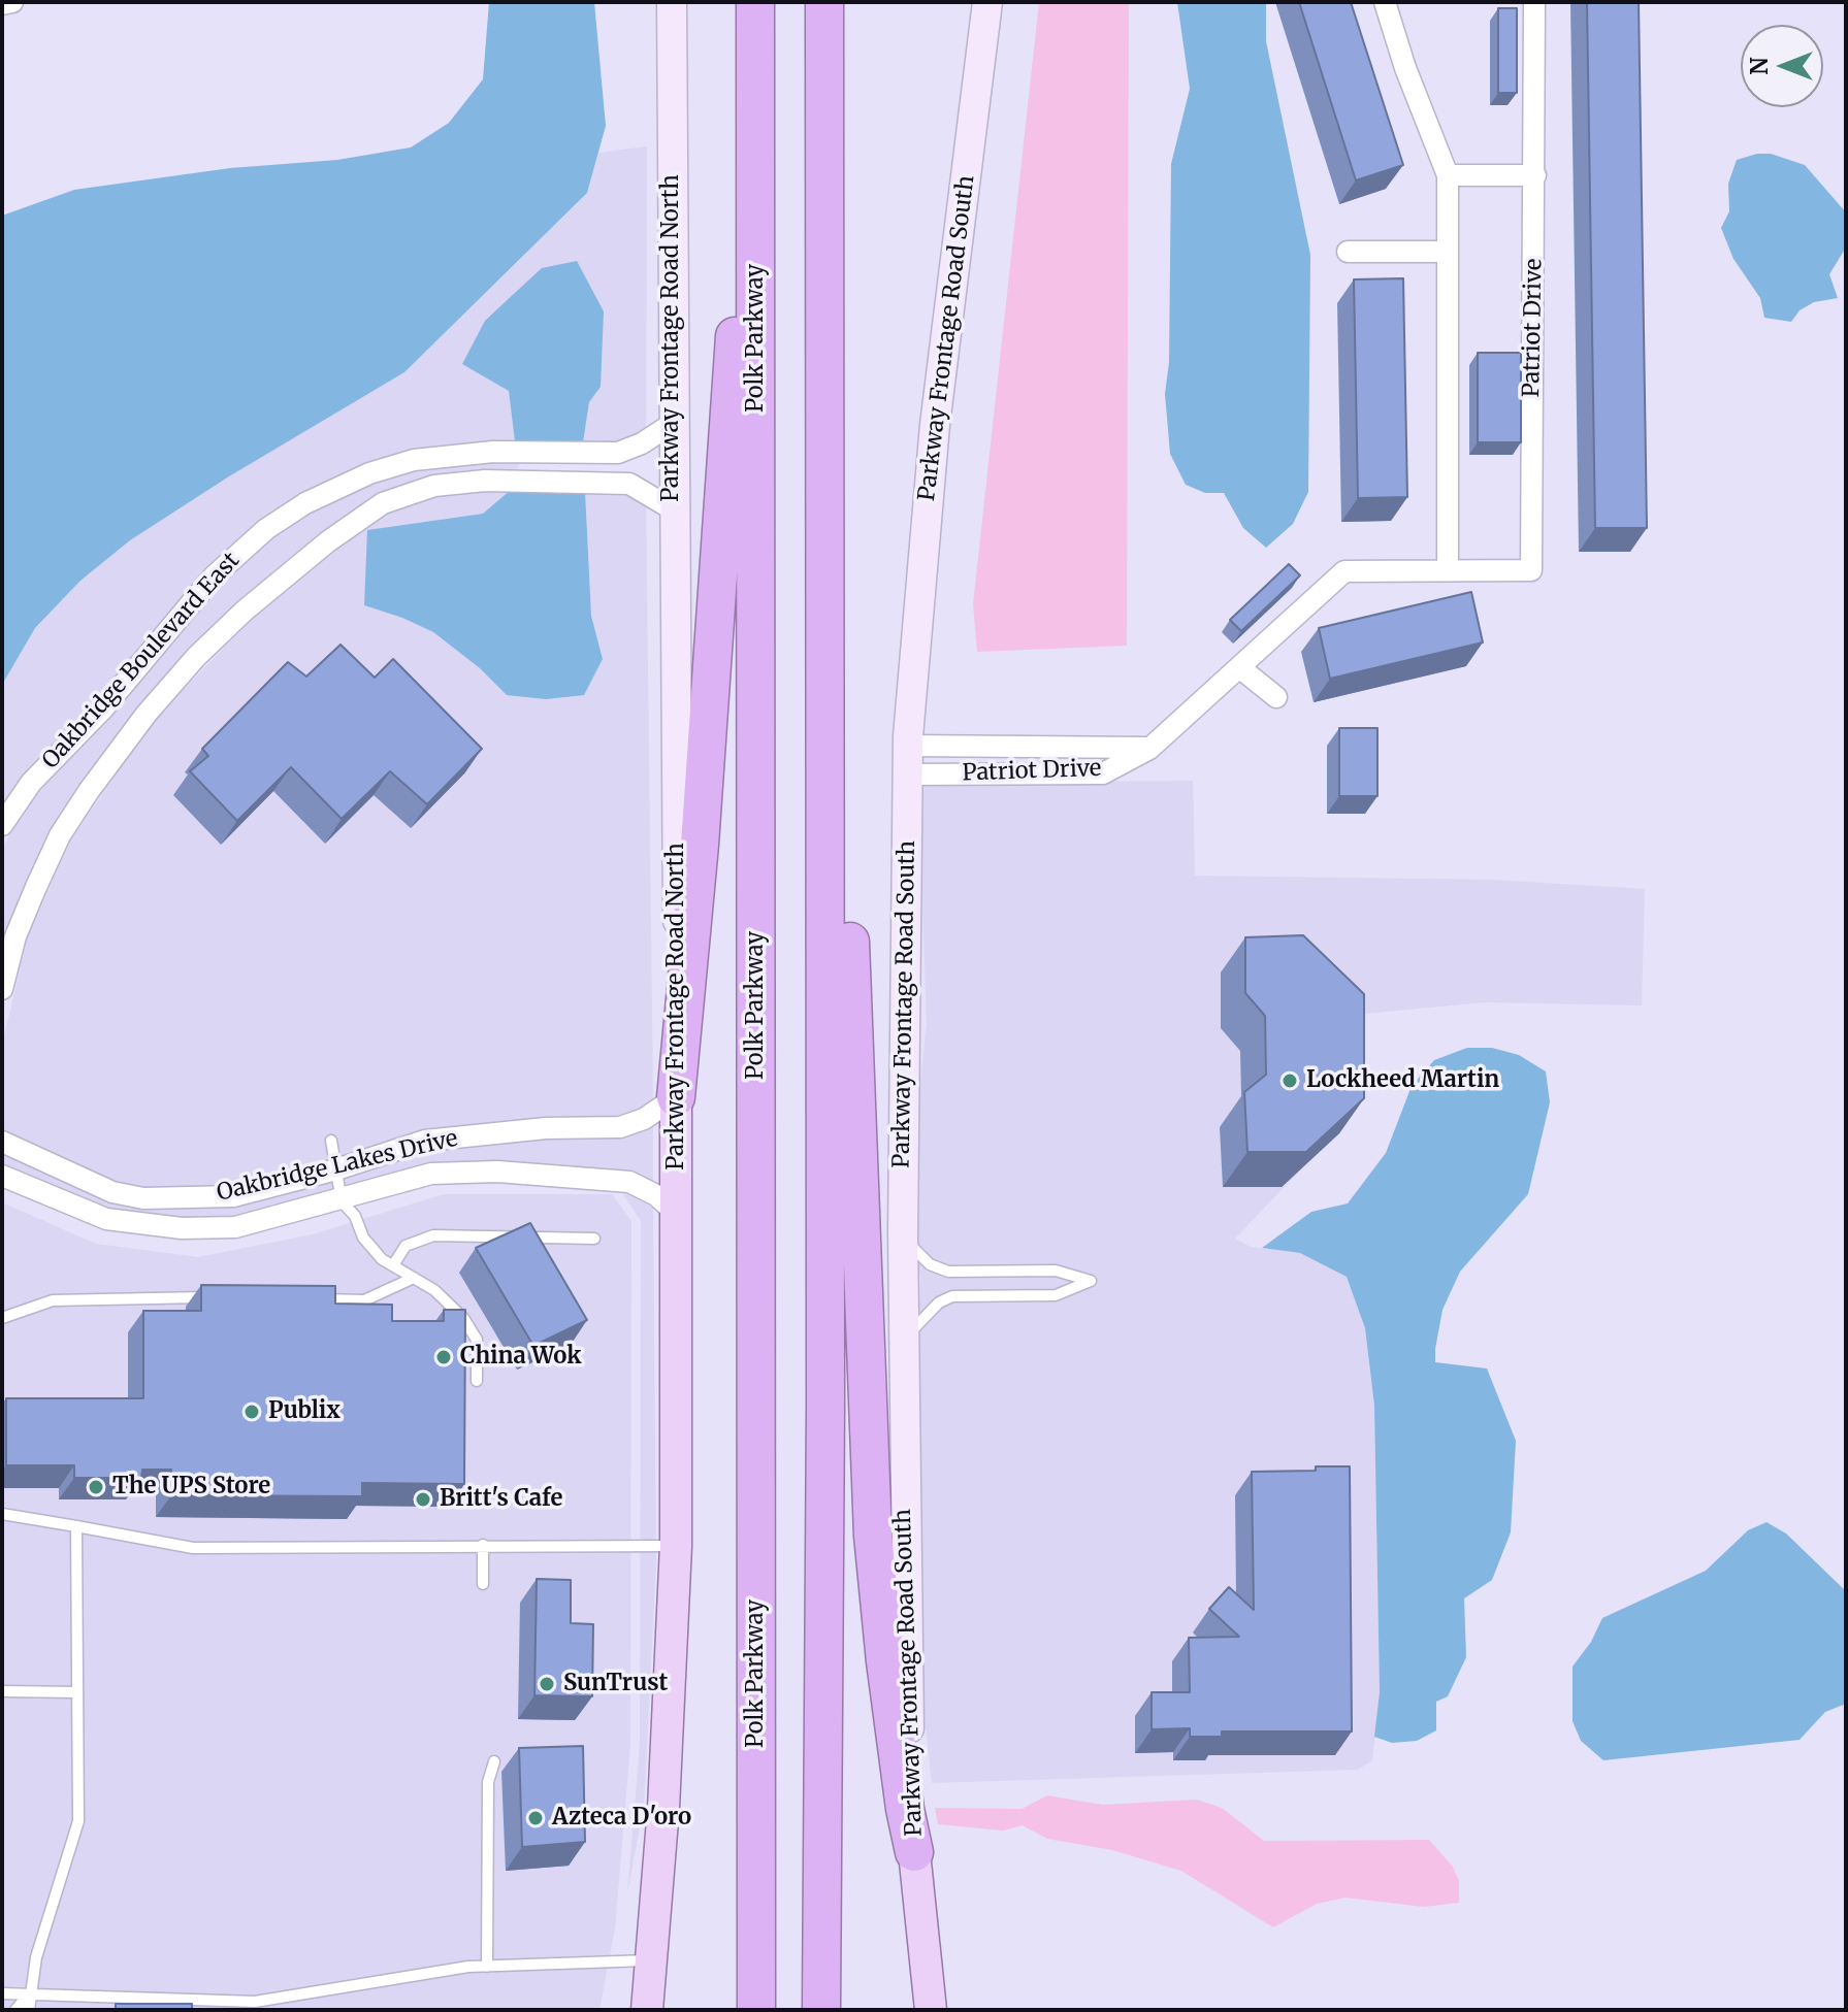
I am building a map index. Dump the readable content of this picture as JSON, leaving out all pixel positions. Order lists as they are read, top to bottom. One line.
{"streets":{"highway":["Polk Parkway"],"main road":["Parkway Frontage Road North","Parkway Frontage Road South"],"street":["Patriot Drive","Oakbridge Boulevard East","Oakbridge Lakes Drive"]},"crossings":[["Patriot Drive","Parkway Frontage Road South"],["Parkway Frontage Road North","Oakbridge Boulevard East"],["Parkway Frontage Road North","Oakbridge Lakes Drive"]],"places":["Lockheed Martin","China Wok","Publix","The UPS Store","Britt's Cafe","SunTrust","Azteca D'oro"],"north":"left"}
